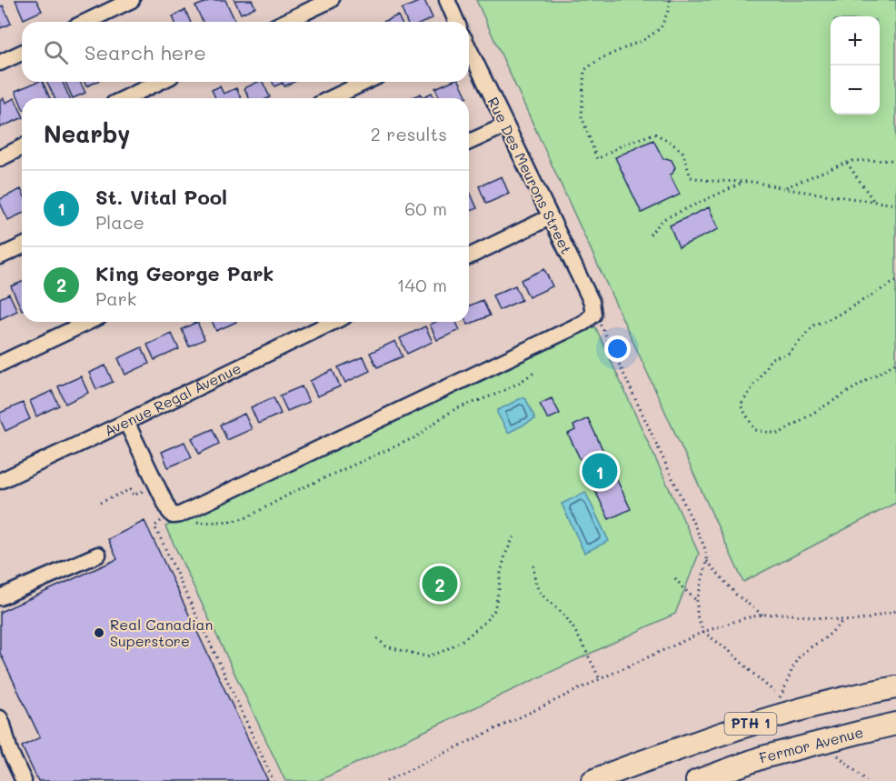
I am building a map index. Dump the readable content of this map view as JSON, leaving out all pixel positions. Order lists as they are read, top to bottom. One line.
{"streets":{"highway":["PTH 1","Fermor Avenue"],"street":["Rue Des Meurons Street","Avenue Regal Avenue"]},"places":["Real Canadian Superstore"],"page":{"map_buttons":["+","−"],"search":"Search here","heading":["Nearby","2 results"],"list":[{"mark":"1","name":"St. Vital Pool","note":"Place","value":"60 m"},{"mark":"2","name":"King George Park","note":"Park","value":"140 m"}],"pins":["1","2"]}}
